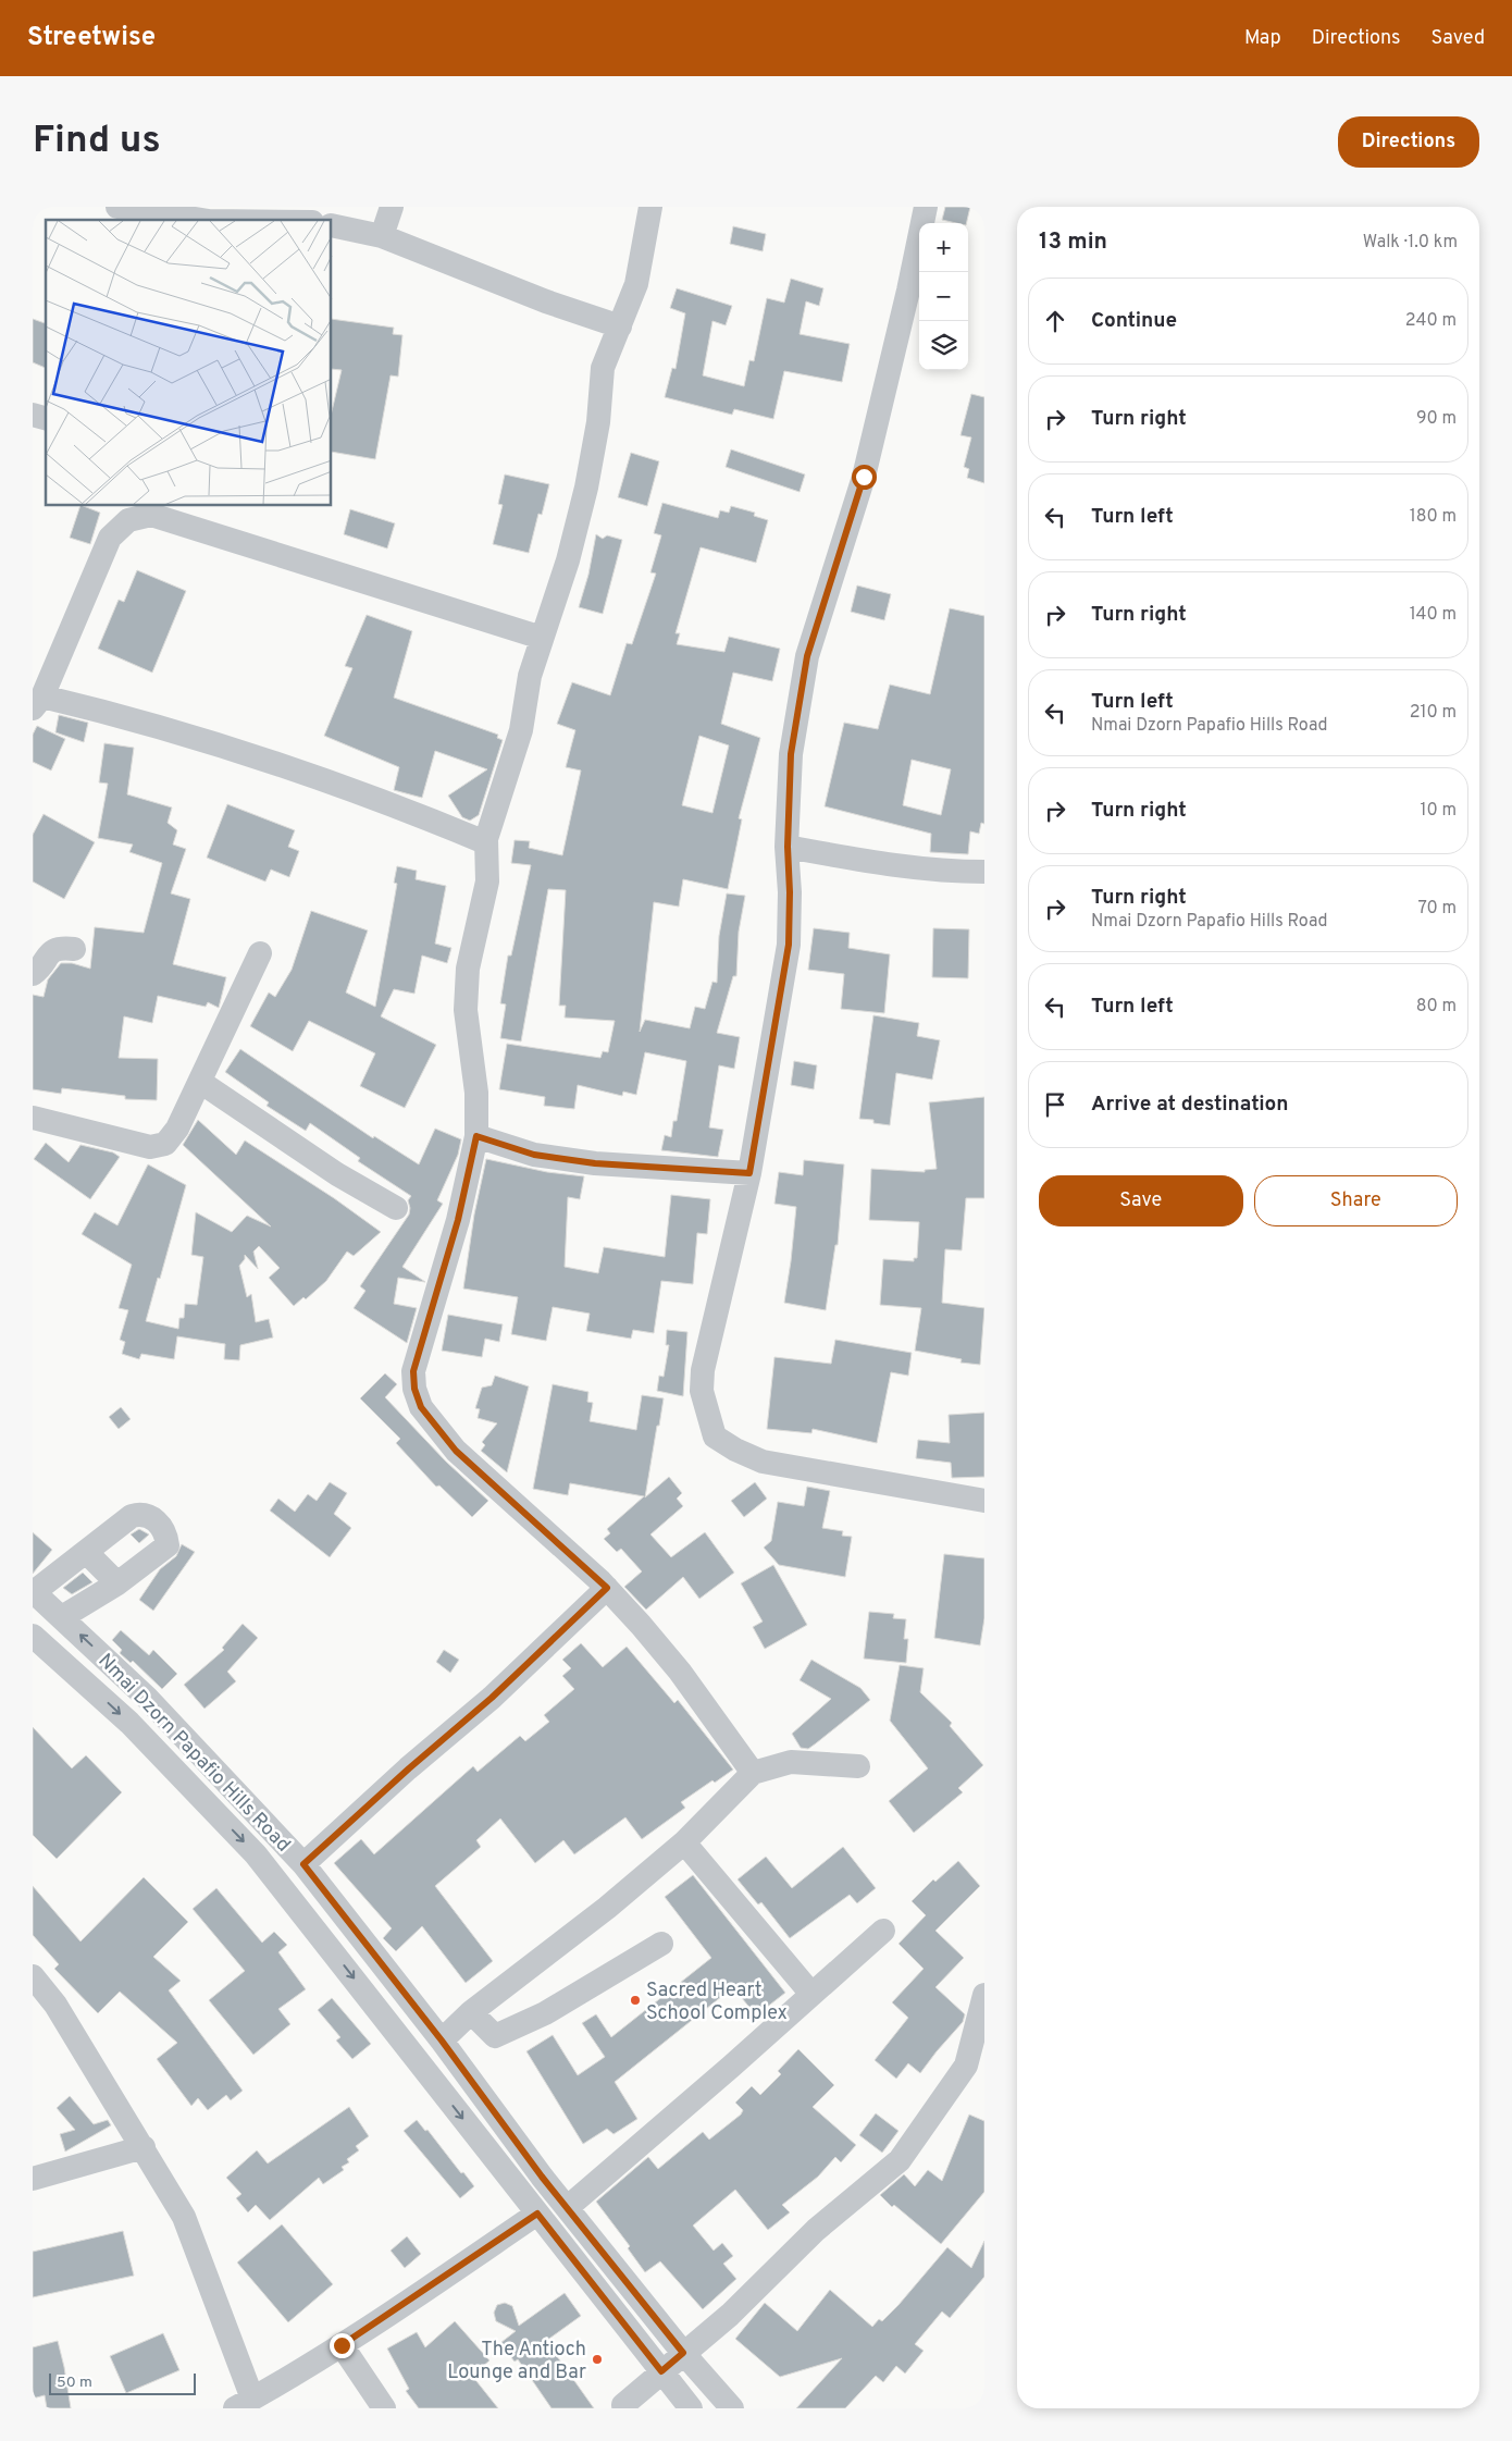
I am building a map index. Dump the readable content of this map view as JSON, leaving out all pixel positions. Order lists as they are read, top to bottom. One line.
{"streets":{"street":["Nmai Dzorn Papafio Hills Road"]},"places":["Sacred Heart School Complex","The Antioch Lounge and Bar"],"scale_bar":"50 m","page":{"header":"Streetwise","nav":["Map","Directions","Saved"],"buttons":["Directions",["Save","Share"]],"title":"Find us","heading":["13 min","Walk · 1.0 km"],"map_buttons":["+","−"],"list":[["Continue","240 m"],["Turn right","90 m"],["Turn left","180 m"],["Turn right","140 m"],["Turn left","Nmai Dzorn Papafio Hills Road","210 m"],["Turn right","10 m"],["Turn right","Nmai Dzorn Papafio Hills Road","70 m"],["Turn left","80 m"],"Arrive at destination"],"scale":"50 m"}}
